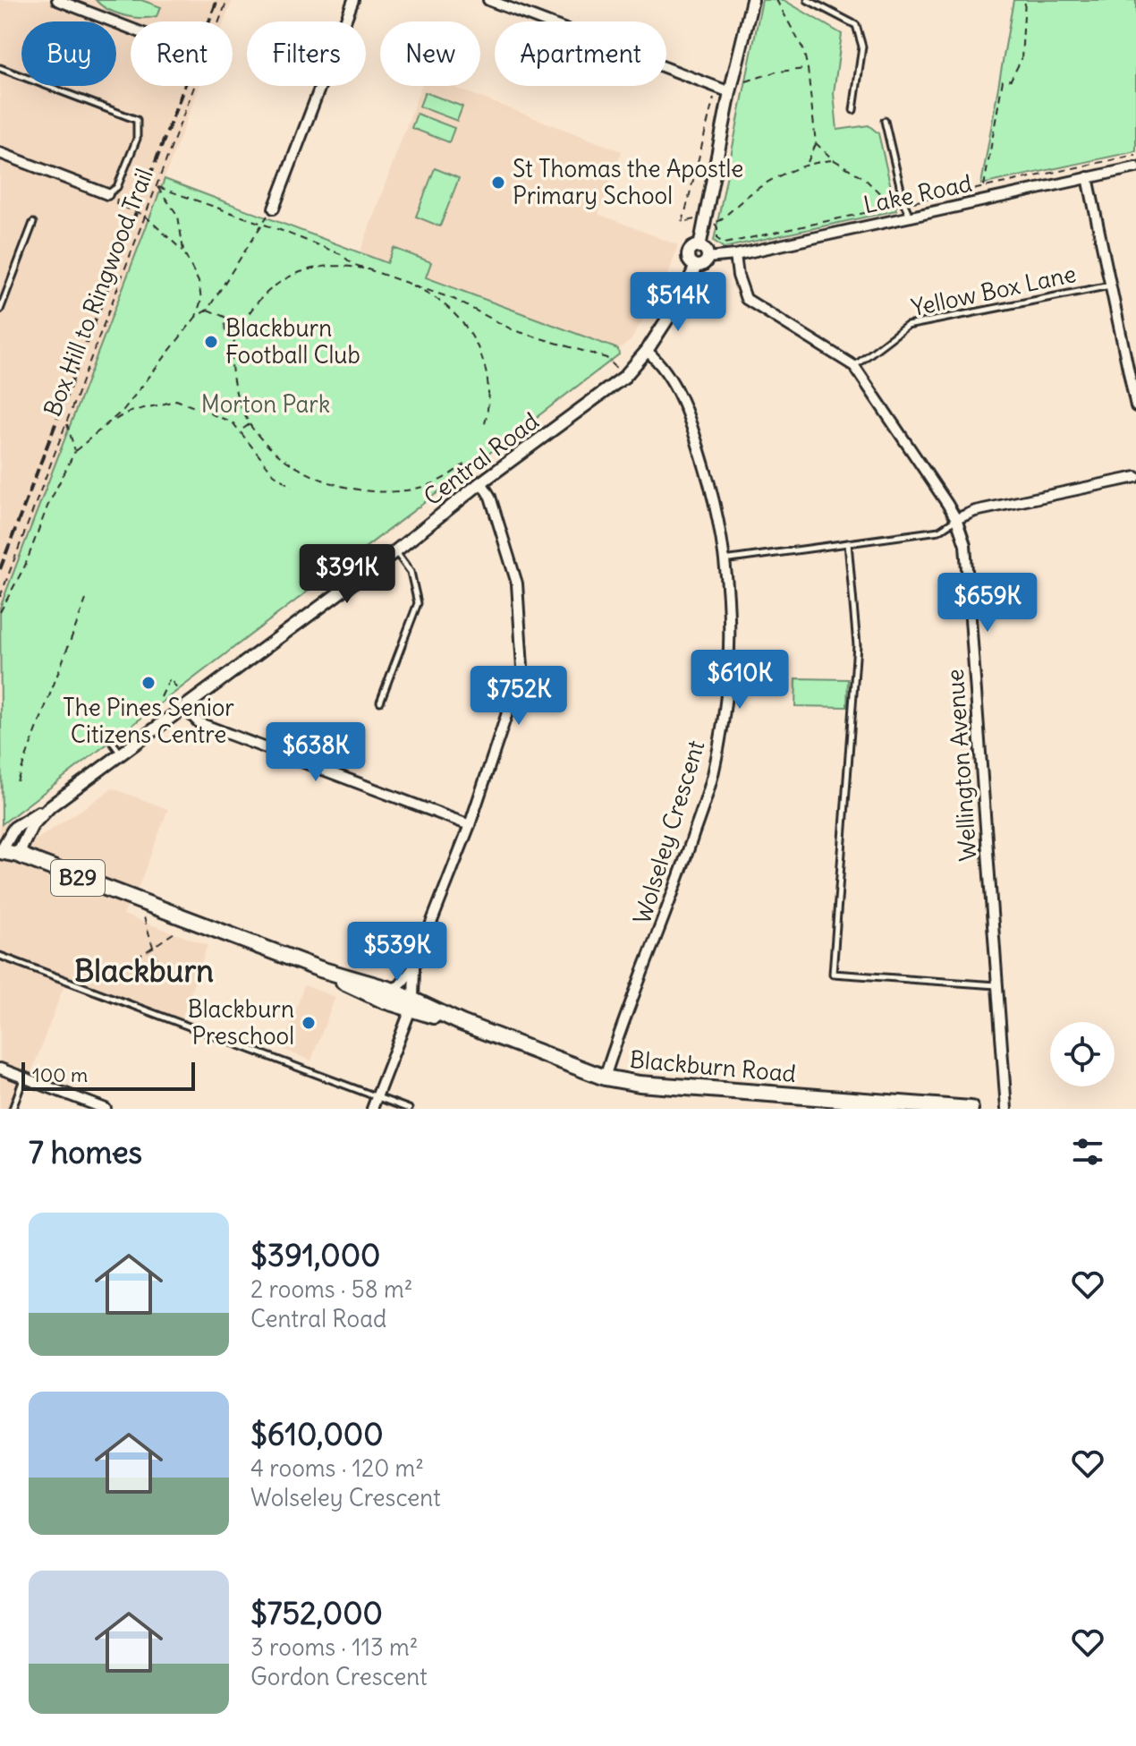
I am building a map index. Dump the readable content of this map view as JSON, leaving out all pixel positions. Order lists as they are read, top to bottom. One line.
{"streets":{"main road":["B29","Blackburn Road"],"street":["Lake Road","Central Road","Wellington Avenue","Wolseley Crescent"],"lane":["Yellow Box Lane"],"path":["Box Hill to Ringwood Trail"]},"crossings":[["Lake Road","Central Road"],["Lake Road","Wellington Avenue"],["Yellow Box Lane","Wellington Avenue"],["Central Road","Wolseley Crescent"],["Central Road","Blackburn Road"],["Wolseley Crescent","Blackburn Road"]],"districts":["Blackburn"],"parks":["Morton Park"],"places":["St Thomas the Apostle Primary School","Blackburn Football Club","The Pines Senior Citizens Centre","Blackburn Preschool"],"scale_bar":"100 m","page":{"chip":["Buy","Rent","Filters","New","Apartment"],"price":["$514K","$391K","$659K","$610K","$752K","$638K","$539K"],"scale":"100 m","heading":"7 homes","list":[{"name":"$391,000","note":"2 rooms · 58 m² · Central Road"},{"name":"$610,000","note":"4 rooms · 120 m² · Wolseley Crescent"},{"name":"$752,000","note":"3 rooms · 113 m² · Gordon Crescent"}]}}
